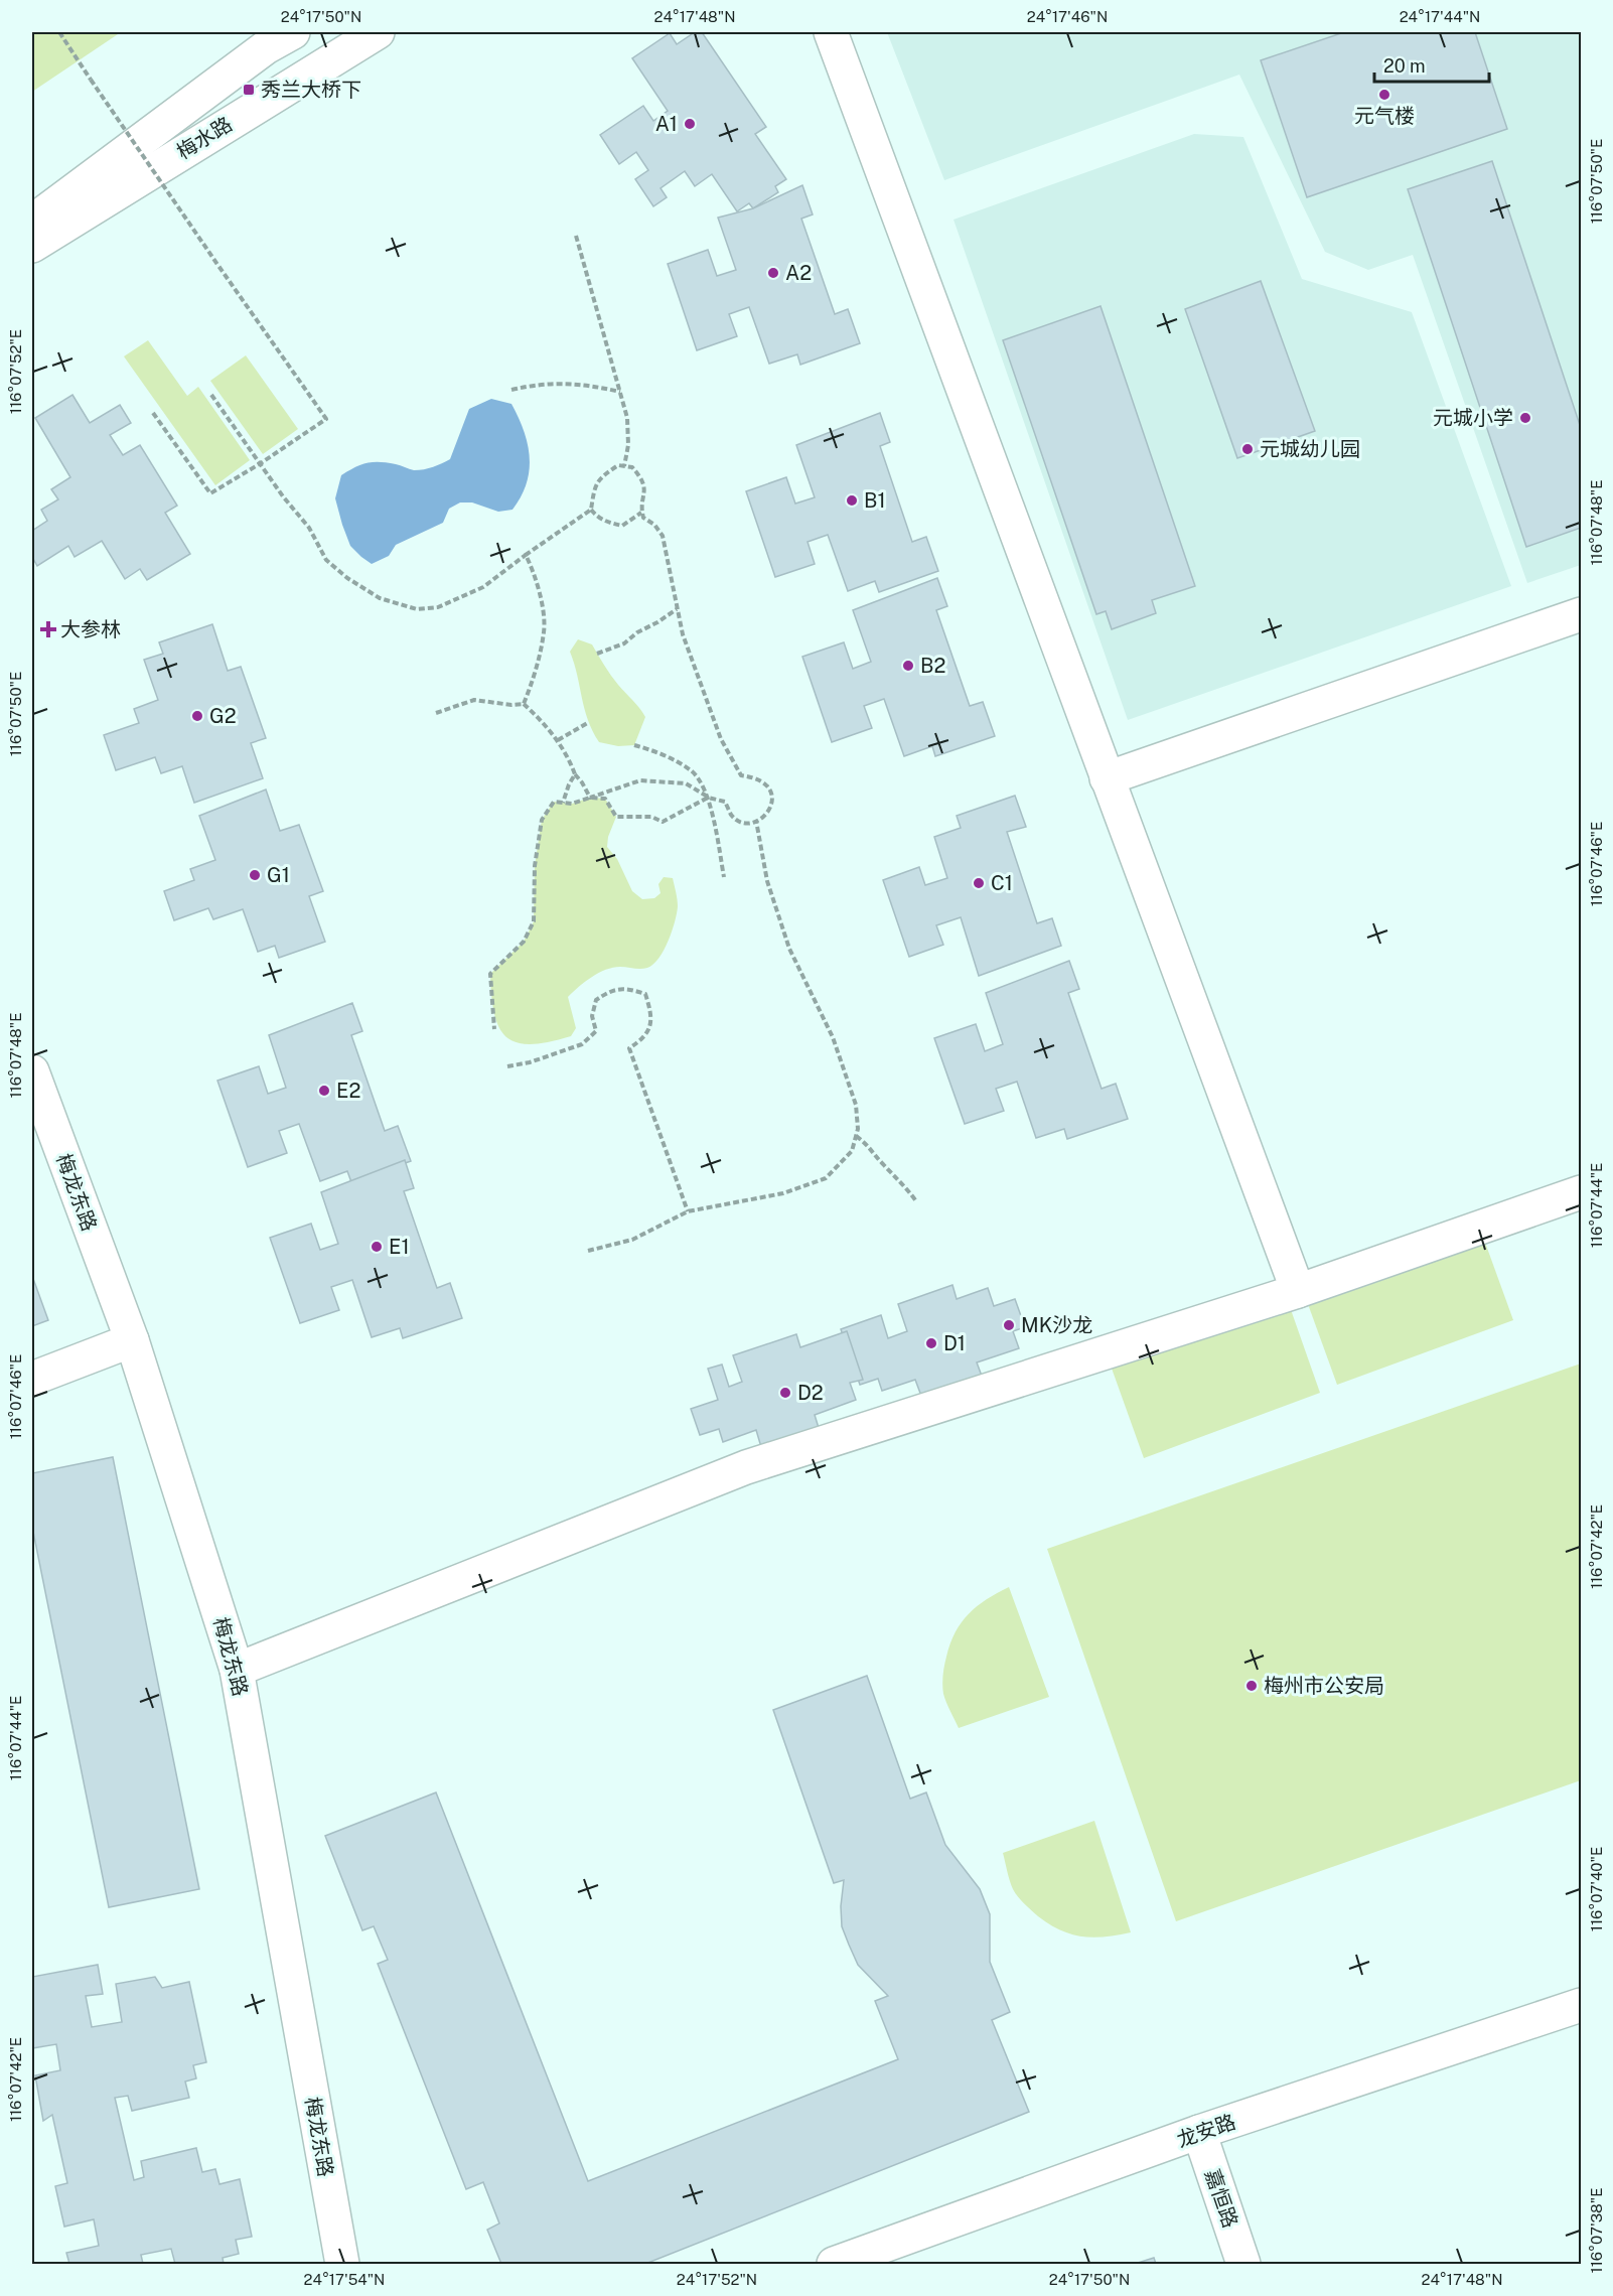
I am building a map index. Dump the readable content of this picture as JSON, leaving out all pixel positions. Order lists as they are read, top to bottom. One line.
{"streets":{"street":["梅水路","梅龙东路","龙安路","嘉恒路"]},"crossings":[["龙安路","嘉恒路"]],"places":{"transit":["秀兰大桥下"],"other":["元气楼","A1","A2","元城小学","元城幼儿园","B1","B2","G2","G1","C1","E2","E1","MK沙龙","D1","D2","梅州市公安局"],"health":["大参林"]},"scale_bar":"20 m","coordinates":["24°17'50\"N","24°17'48\"N","24°17'46\"N","24°17'44\"N","116°07'50\"E","116°07'52\"E","116°07'48\"E","116°07'46\"E","116°07'44\"E","116°07'42\"E","116°07'40\"E","116°07'38\"E","24°17'54\"N","24°17'52\"N"]}
